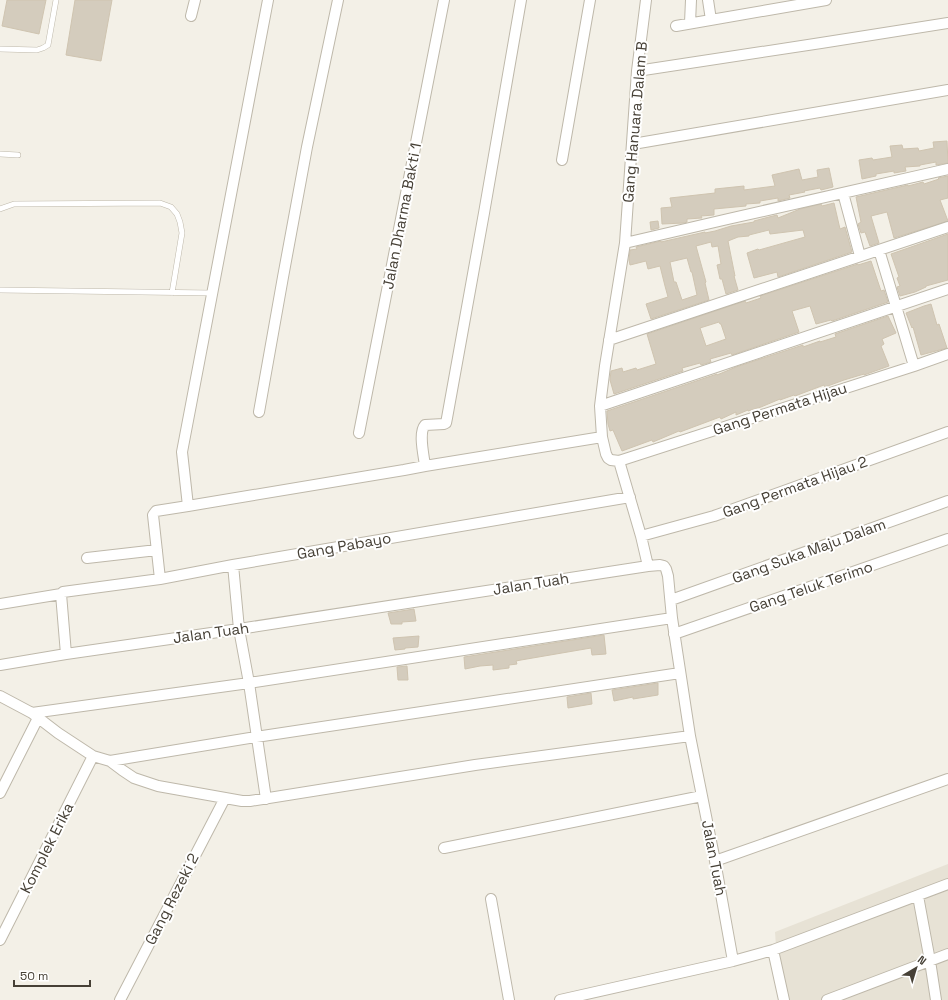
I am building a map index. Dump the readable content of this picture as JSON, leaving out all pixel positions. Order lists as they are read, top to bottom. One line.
{"streets":{"street":["Gang Hanuara Dalam B","Jalan Dharma Bakti 1","Gang Permata Hijau","Gang Permata Hijau 2","Gang Pabayo","Gang Suka Maju Dalam","Jalan Tuah","Gang Teluk Terimo","Komplek Erika","Gang Rezeki 2"]},"crossings":[["Gang Hanuara Dalam B","Gang Permata Hijau"],["Gang Hanuara Dalam B","Gang Permata Hijau 2"],["Gang Hanuara Dalam B","Gang Pabayo"],["Gang Hanuara Dalam B","Jalan Tuah"],["Gang Suka Maju Dalam","Jalan Tuah"],["Jalan Tuah","Gang Teluk Terimo"]],"scale_bar":"50 m","north":"top right"}
